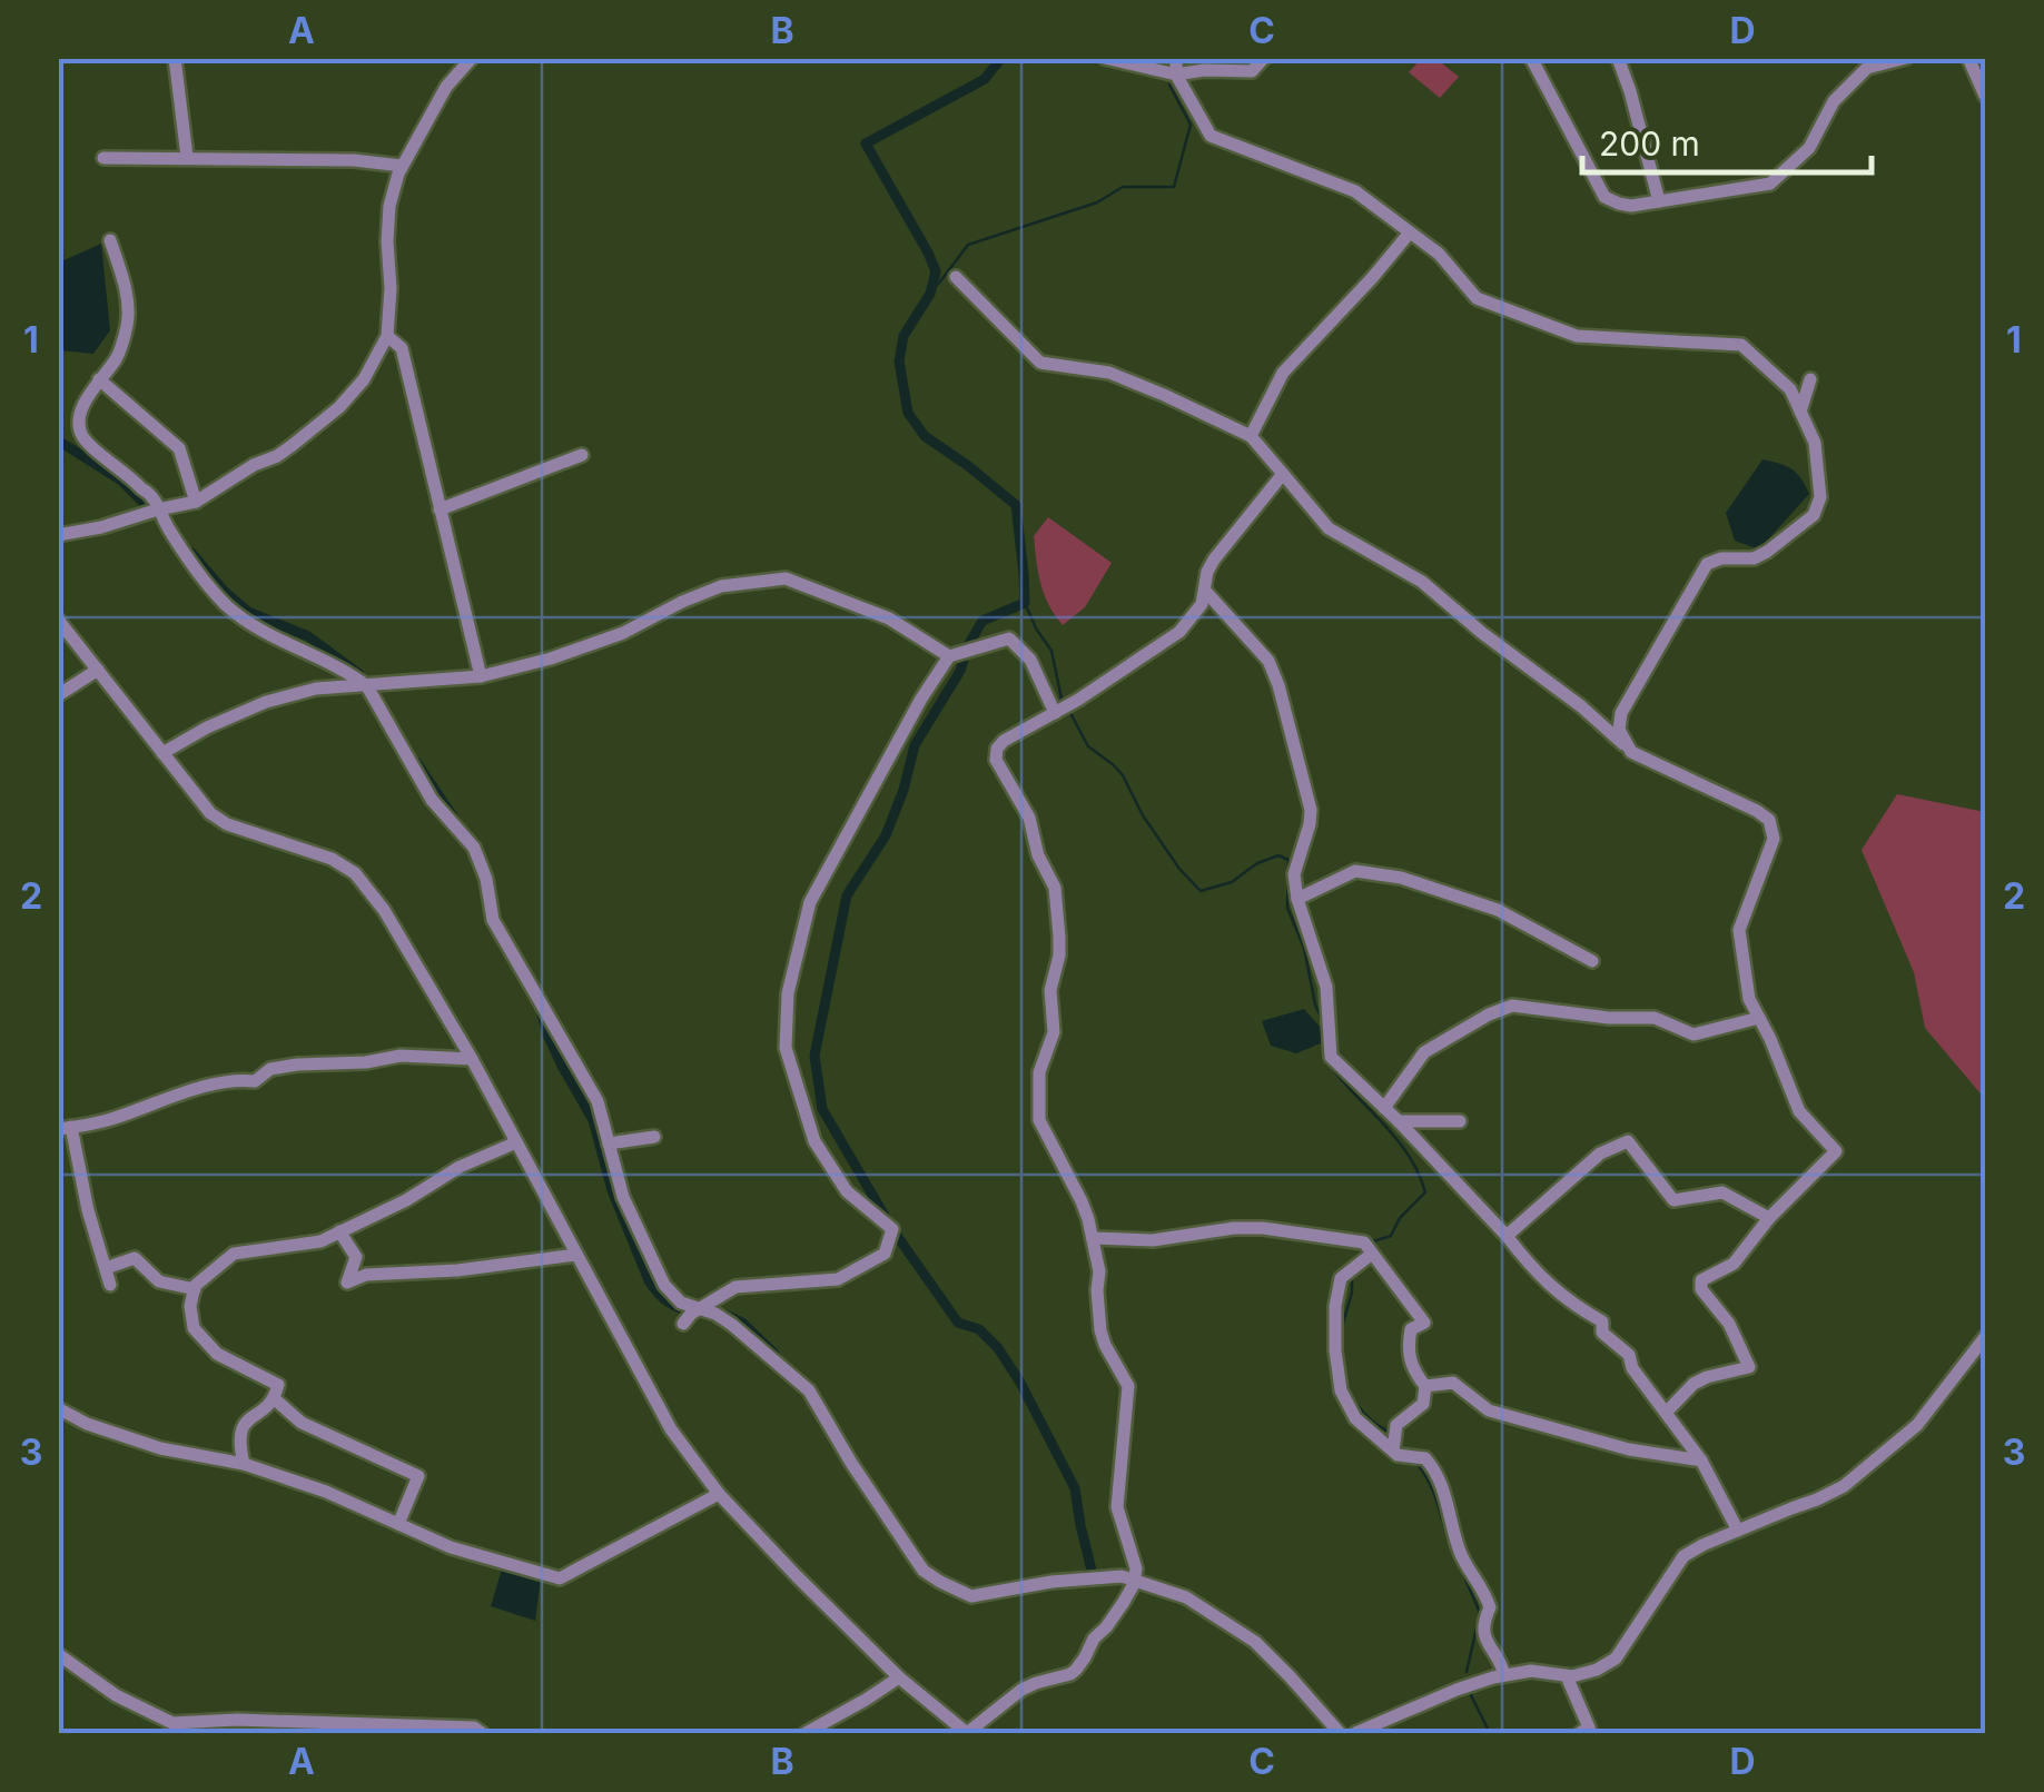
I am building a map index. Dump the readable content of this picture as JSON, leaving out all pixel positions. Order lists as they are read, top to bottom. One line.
{"scale_bar":"200 m","grid":{"columns":["A","B","C","D"],"rows":["1","2","3"]}}
